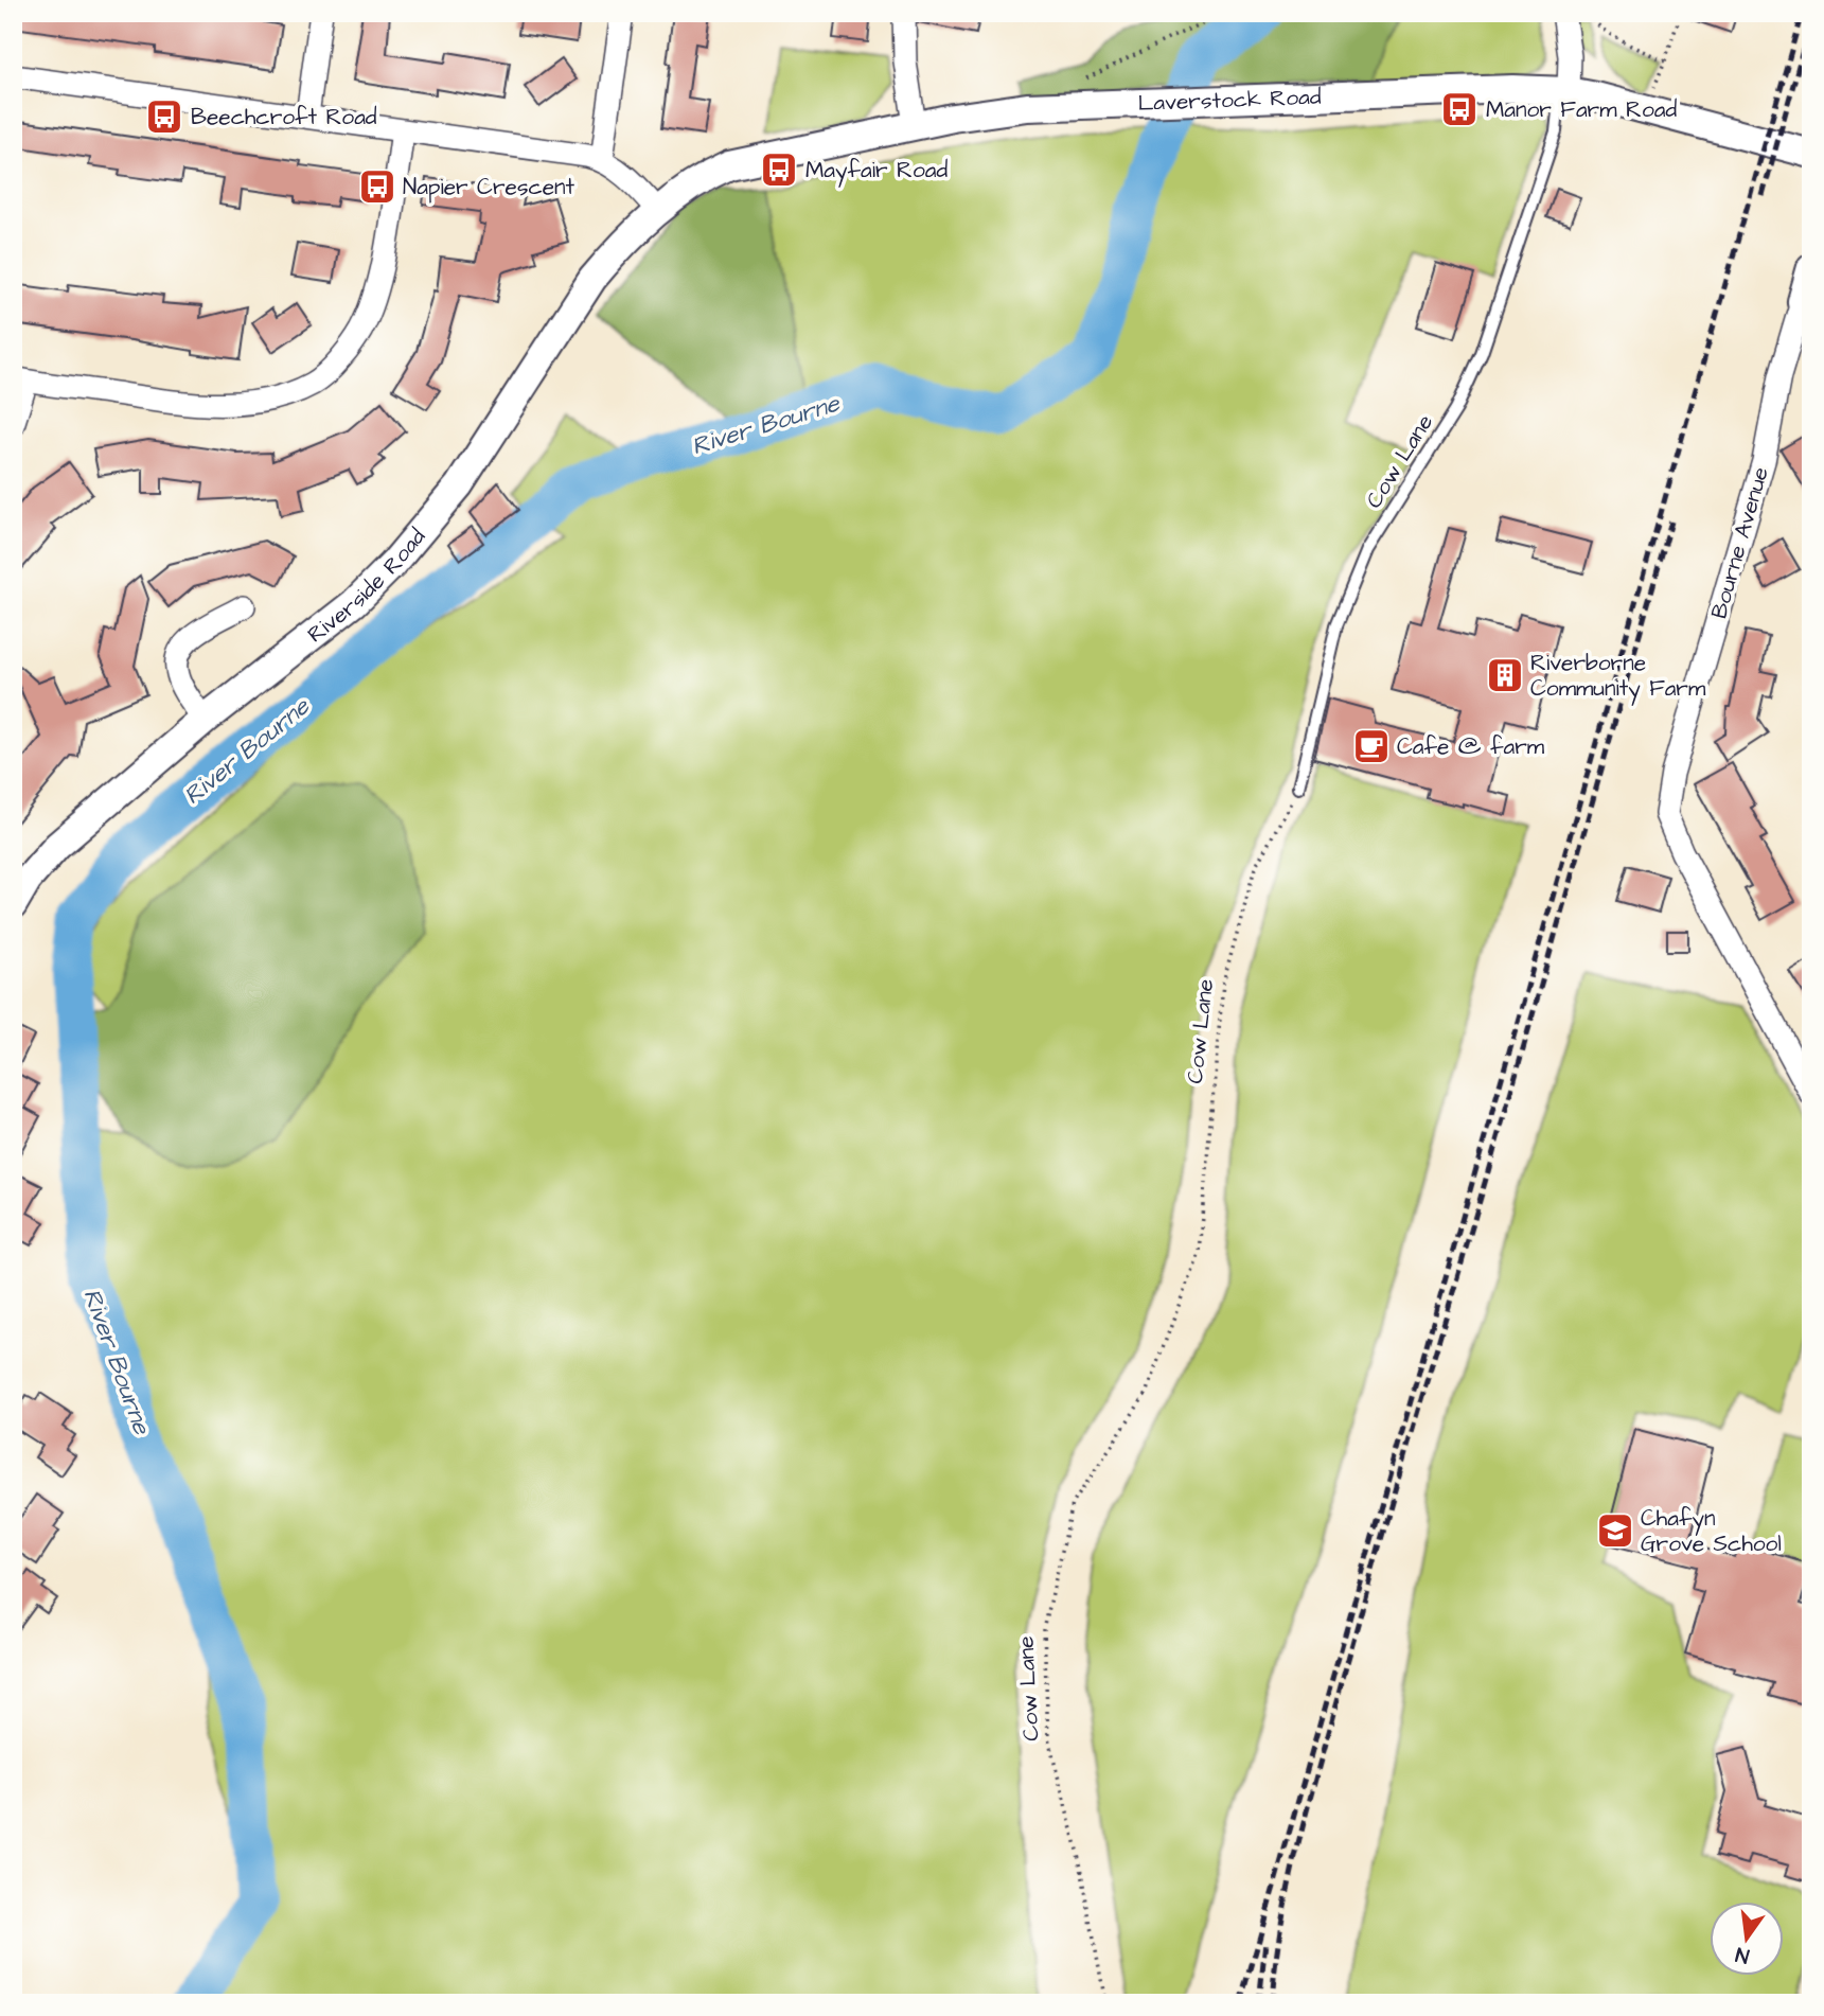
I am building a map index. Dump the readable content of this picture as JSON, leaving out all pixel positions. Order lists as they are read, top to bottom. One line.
{"streets":{"street":["Laverstock Road","Bourne Avenue","Riverside Road"],"lane":["Cow Lane"]},"crossings":[["Laverstock Road","Cow Lane"],["Laverstock Road","Riverside Road"]],"water":["River Bourne"],"places":{"bus stop":["Manor Farm Road","Beechcroft Road","Mayfair Road","Napier Crescent"],"building":["Riverborne Community Farm"],"cafe":["Cafe @ farm"],"school or university":["Chafyn Grove School"]},"north":"bottom"}
